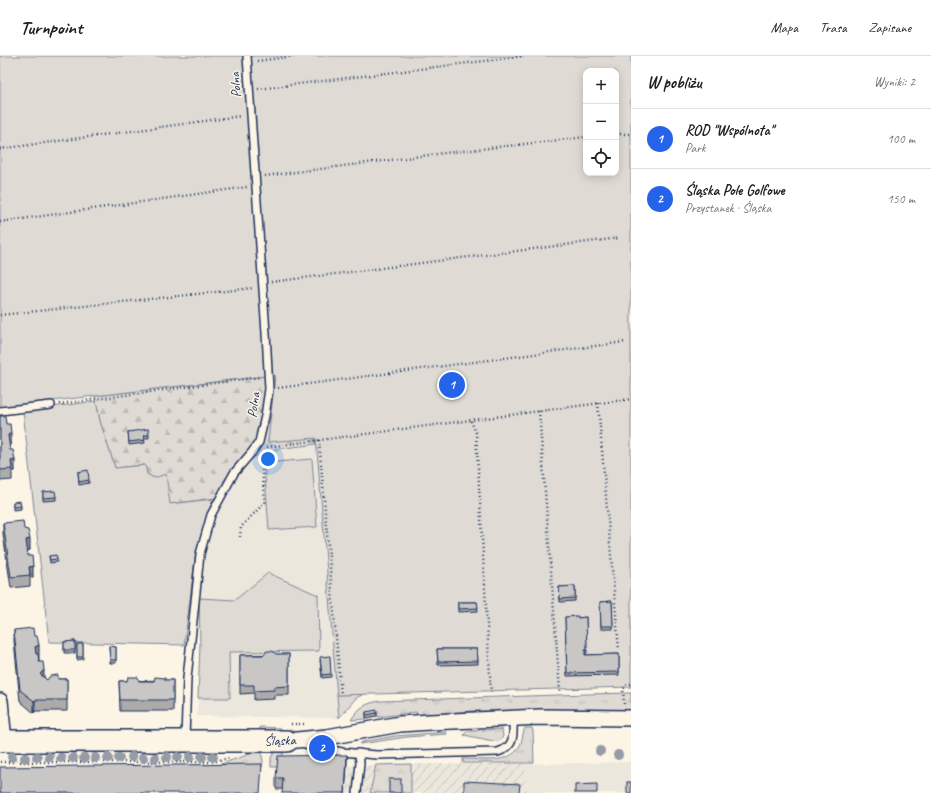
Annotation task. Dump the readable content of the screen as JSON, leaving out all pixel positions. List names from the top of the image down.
{
  "streets": {
    "street": ["Śląska"],
    "lane": ["Polna"]
  },
  "crossings": [
    ["Polna", "Śląska"]
  ],
  "page": {
    "header": "Turnpoint",
    "nav": ["Mapa", "Trasa", "Zapisane"],
    "heading": ["W pobliżu", "Wyniki: 2"],
    "map_buttons": ["+", "−"],
    "list": [
      {
        "mark": "1",
        "name": "ROD \"Wspólnota\"",
        "note": "Park",
        "value": "100 m"
      },
      {
        "mark": "2",
        "name": "Śląska Pole Golfowe",
        "note": "Przystanek · Śląska",
        "value": "150 m"
      }
    ],
    "pins": ["1", "2"]
  }
}
